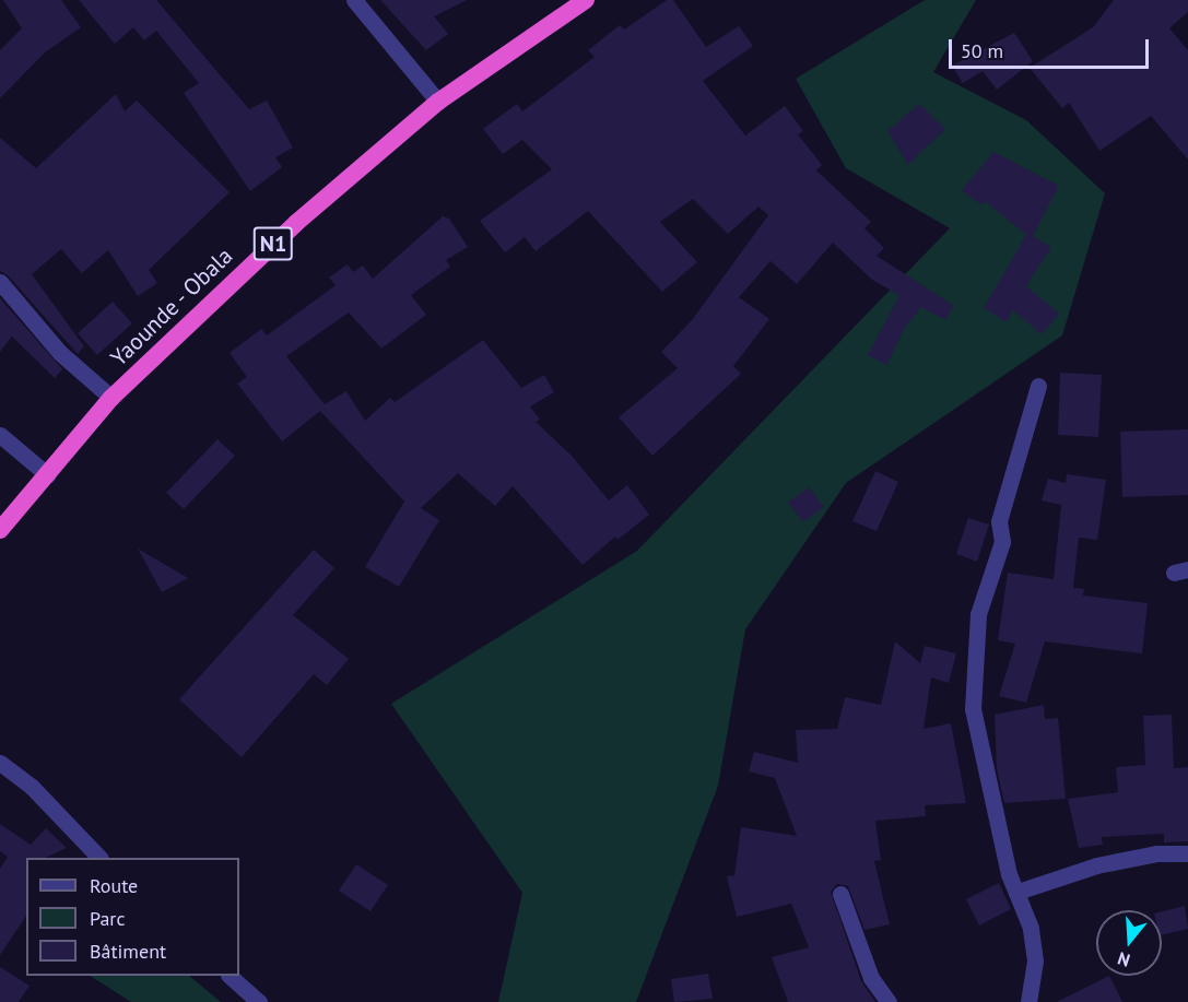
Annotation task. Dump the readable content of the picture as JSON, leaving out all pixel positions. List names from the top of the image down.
{
  "streets": {
    "highway": ["N1", "Yaounde - Obala"]
  },
  "legend": ["Route", "Parc", "Bâtiment"],
  "scale_bar": "50 m",
  "north": "bottom"
}
